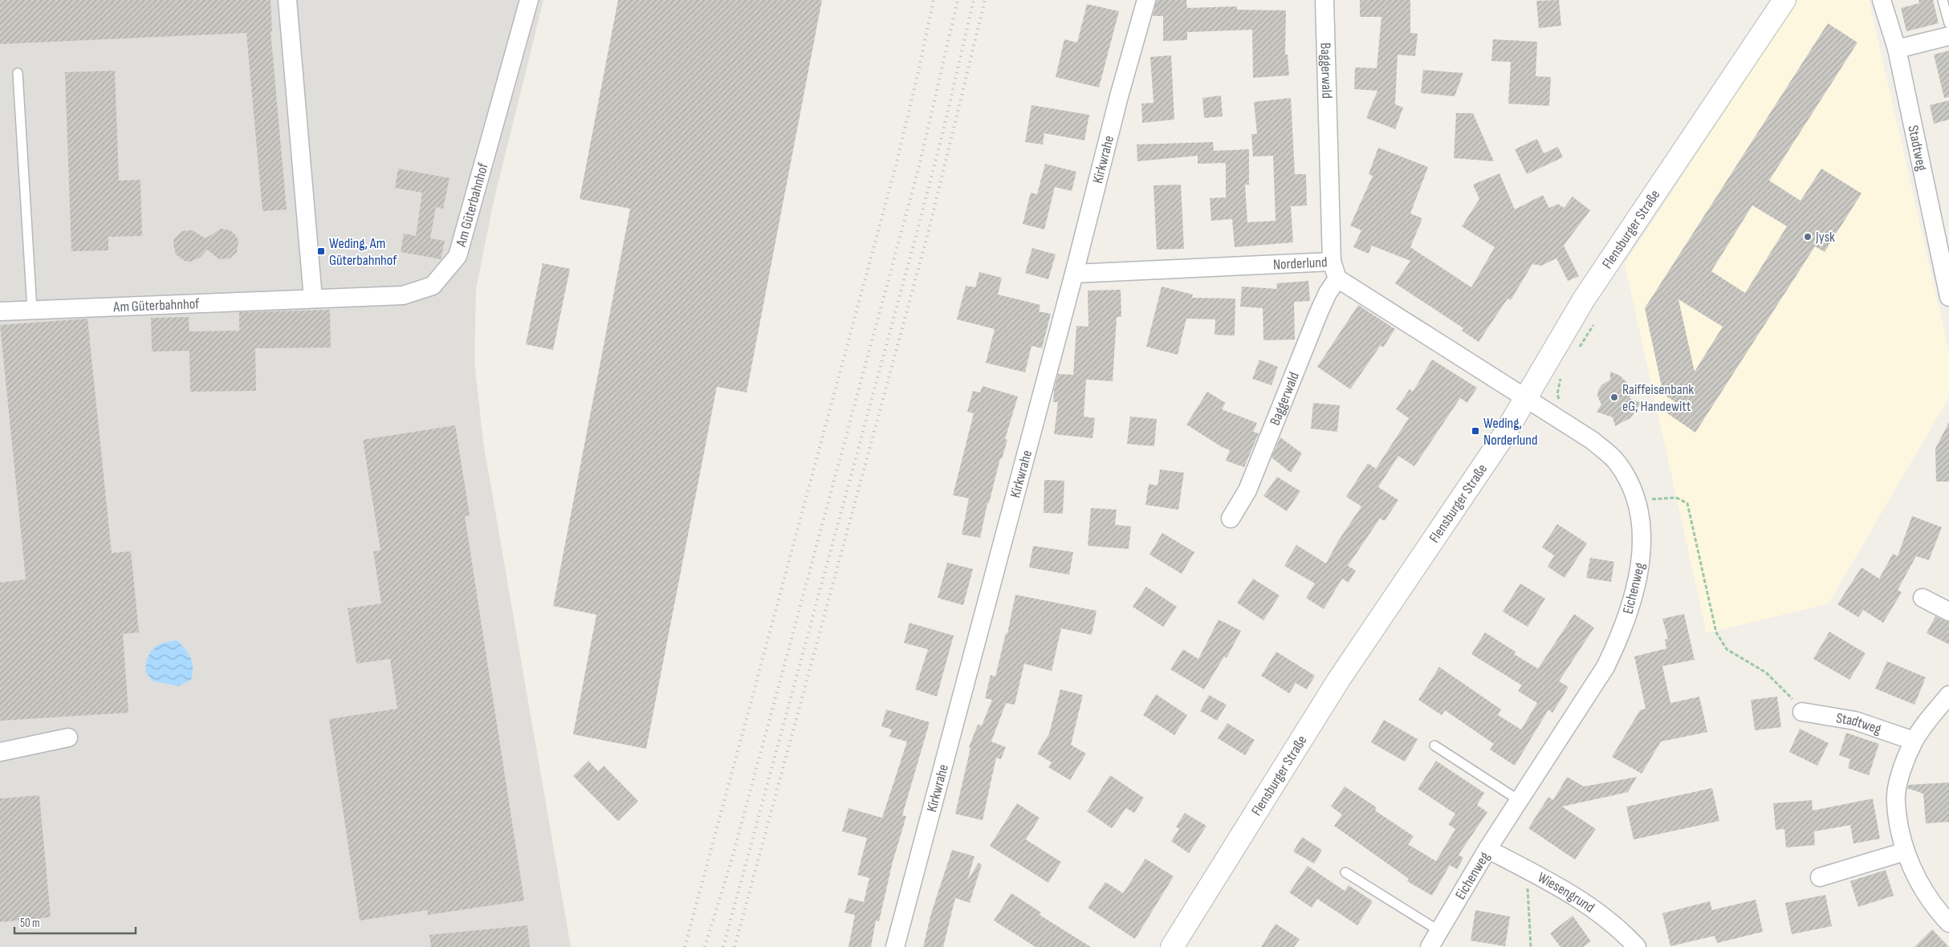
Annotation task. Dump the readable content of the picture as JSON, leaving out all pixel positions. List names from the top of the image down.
{
  "streets": {
    "street": [
      "Baggerwald",
      "Stadtweg",
      "Kirkwrahe",
      "Am Güterbahnhof",
      "Flensburger Straße",
      "Norderlund",
      "Eichenweg",
      "Wiesengrund"
    ]
  },
  "crossings": [
    ["Baggerwald", "Norderlund"],
    ["Kirkwrahe", "Norderlund"],
    ["Flensburger Straße", "Norderlund"],
    ["Flensburger Straße", "Eichenweg"],
    ["Norderlund", "Eichenweg"],
    ["Eichenweg", "Wiesengrund"]
  ],
  "places": {
    "other": ["Jysk", "Raiffeisenbank eG, Handewitt"],
    "transit": ["Weding, Am Güterbahnhof", "Weding, Norderlund"]
  },
  "scale_bar": "50 m"
}
